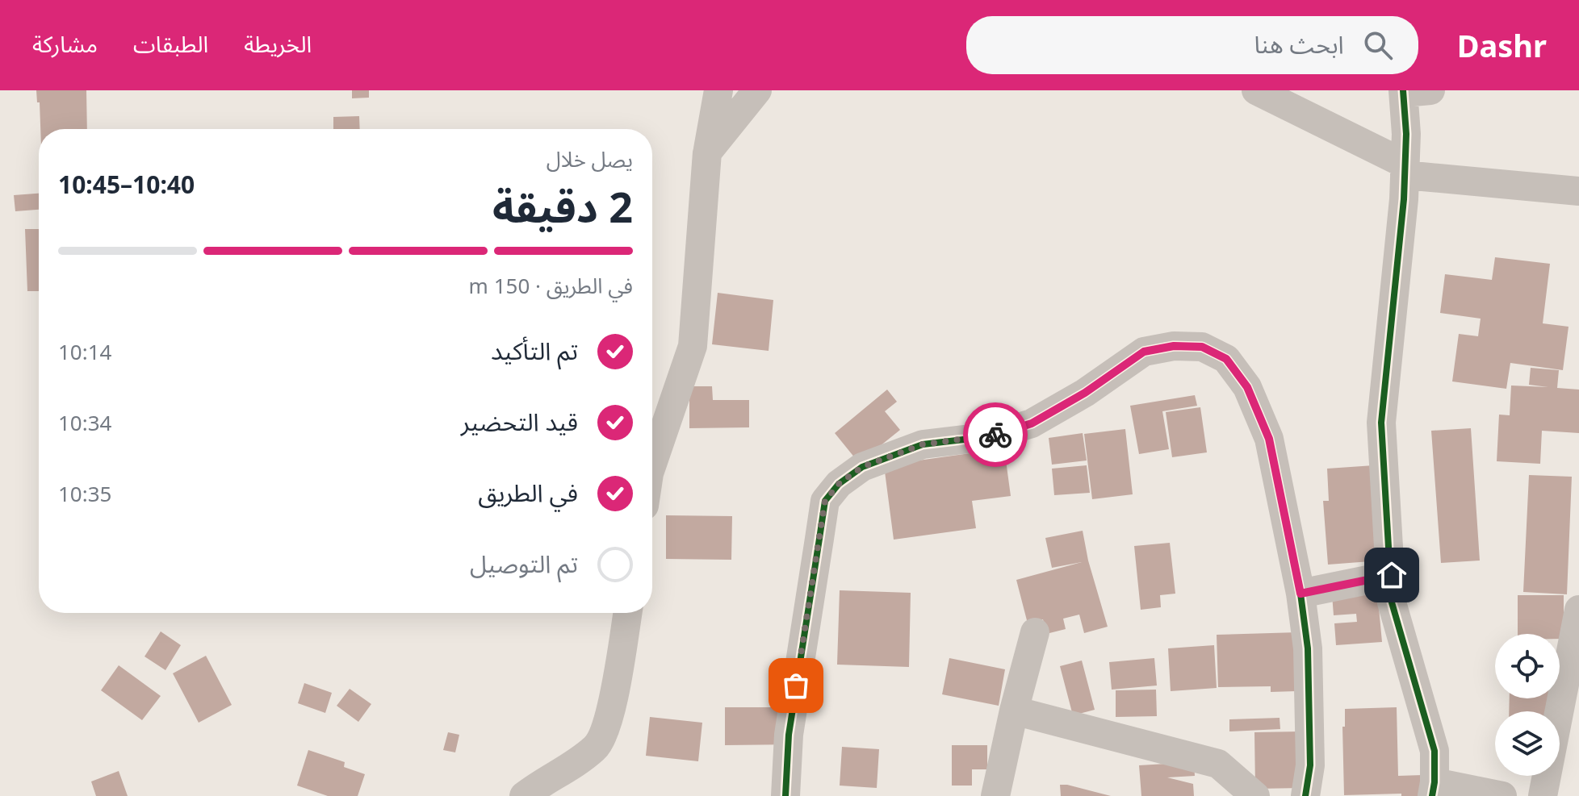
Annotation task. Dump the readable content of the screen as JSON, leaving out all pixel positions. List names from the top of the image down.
{
  "page": {
    "header": "Dashr",
    "search": "ابحث هنا",
    "nav": ["الخريطة", "الطبقات", "مشاركة"],
    "heading": ["2 دقيقة", "يصل خلال", "10:40–10:45"],
    "bar": "في الطريق · 150 m",
    "list": [
      ["تم التأكيد", "10:14"],
      ["قيد التحضير", "10:34"],
      ["في الطريق", "10:35"],
      "تم التوصيل"
    ]
  }
}
